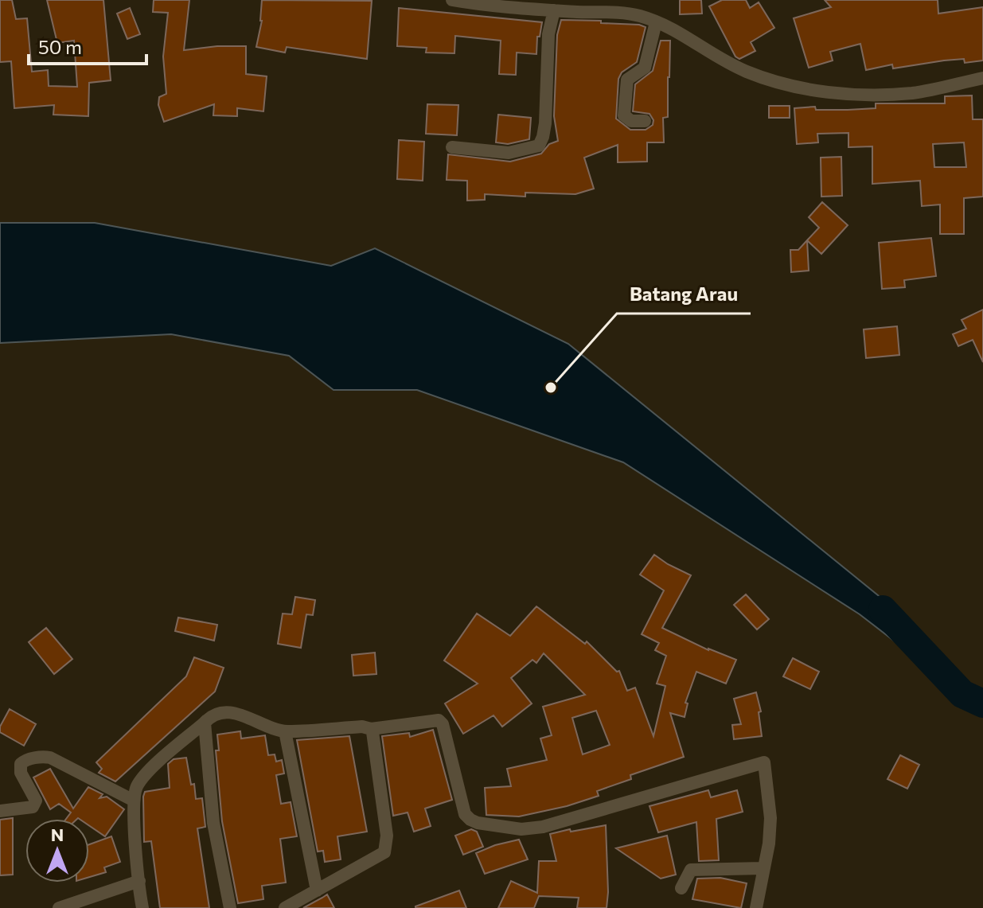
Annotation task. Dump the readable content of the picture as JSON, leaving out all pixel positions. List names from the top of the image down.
{
  "places": ["Batang Arau"],
  "scale_bar": "50 m",
  "north": "top"
}
